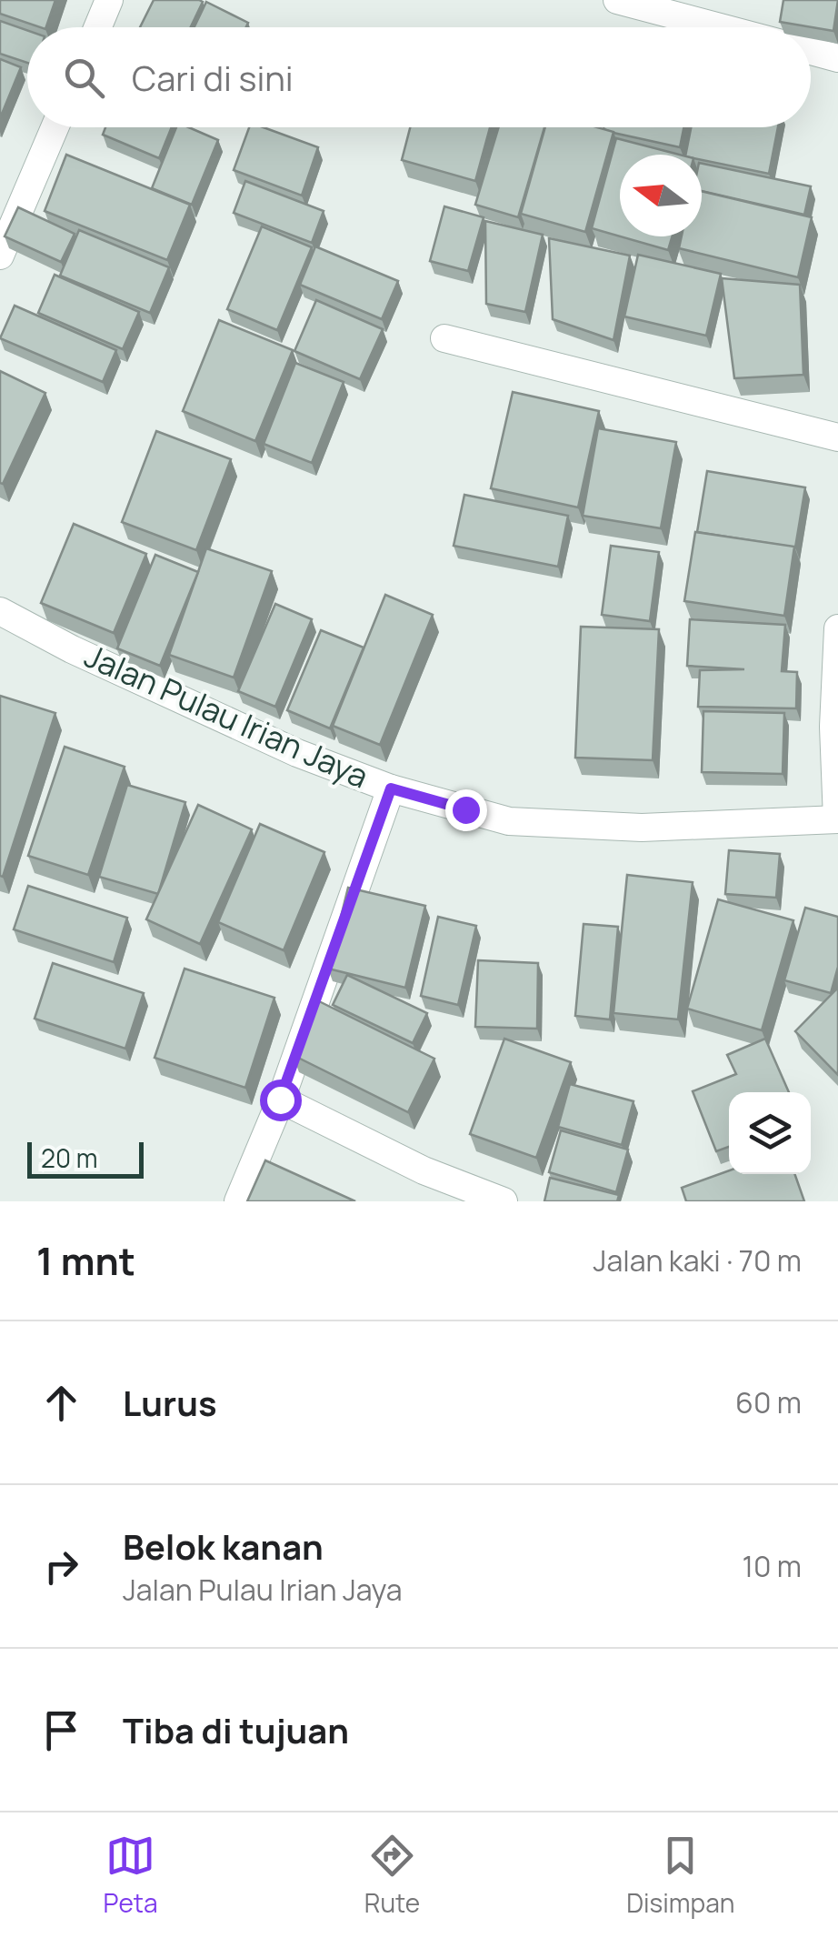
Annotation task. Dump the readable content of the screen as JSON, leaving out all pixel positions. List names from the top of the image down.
{
  "streets": {
    "street": ["Jalan Pulau Irian Jaya"]
  },
  "scale_bar": "20 m",
  "north": "left",
  "page": {
    "search": "Cari di sini",
    "scale": "20 m",
    "heading": ["1 mnt", "Jalan kaki · 70 m"],
    "list": [
      ["Lurus", "60 m"],
      ["Belok kanan", "Jalan Pulau Irian Jaya", "10 m"],
      "Tiba di tujuan"
    ],
    "nav": ["Peta", "Rute", "Disimpan"]
  }
}
